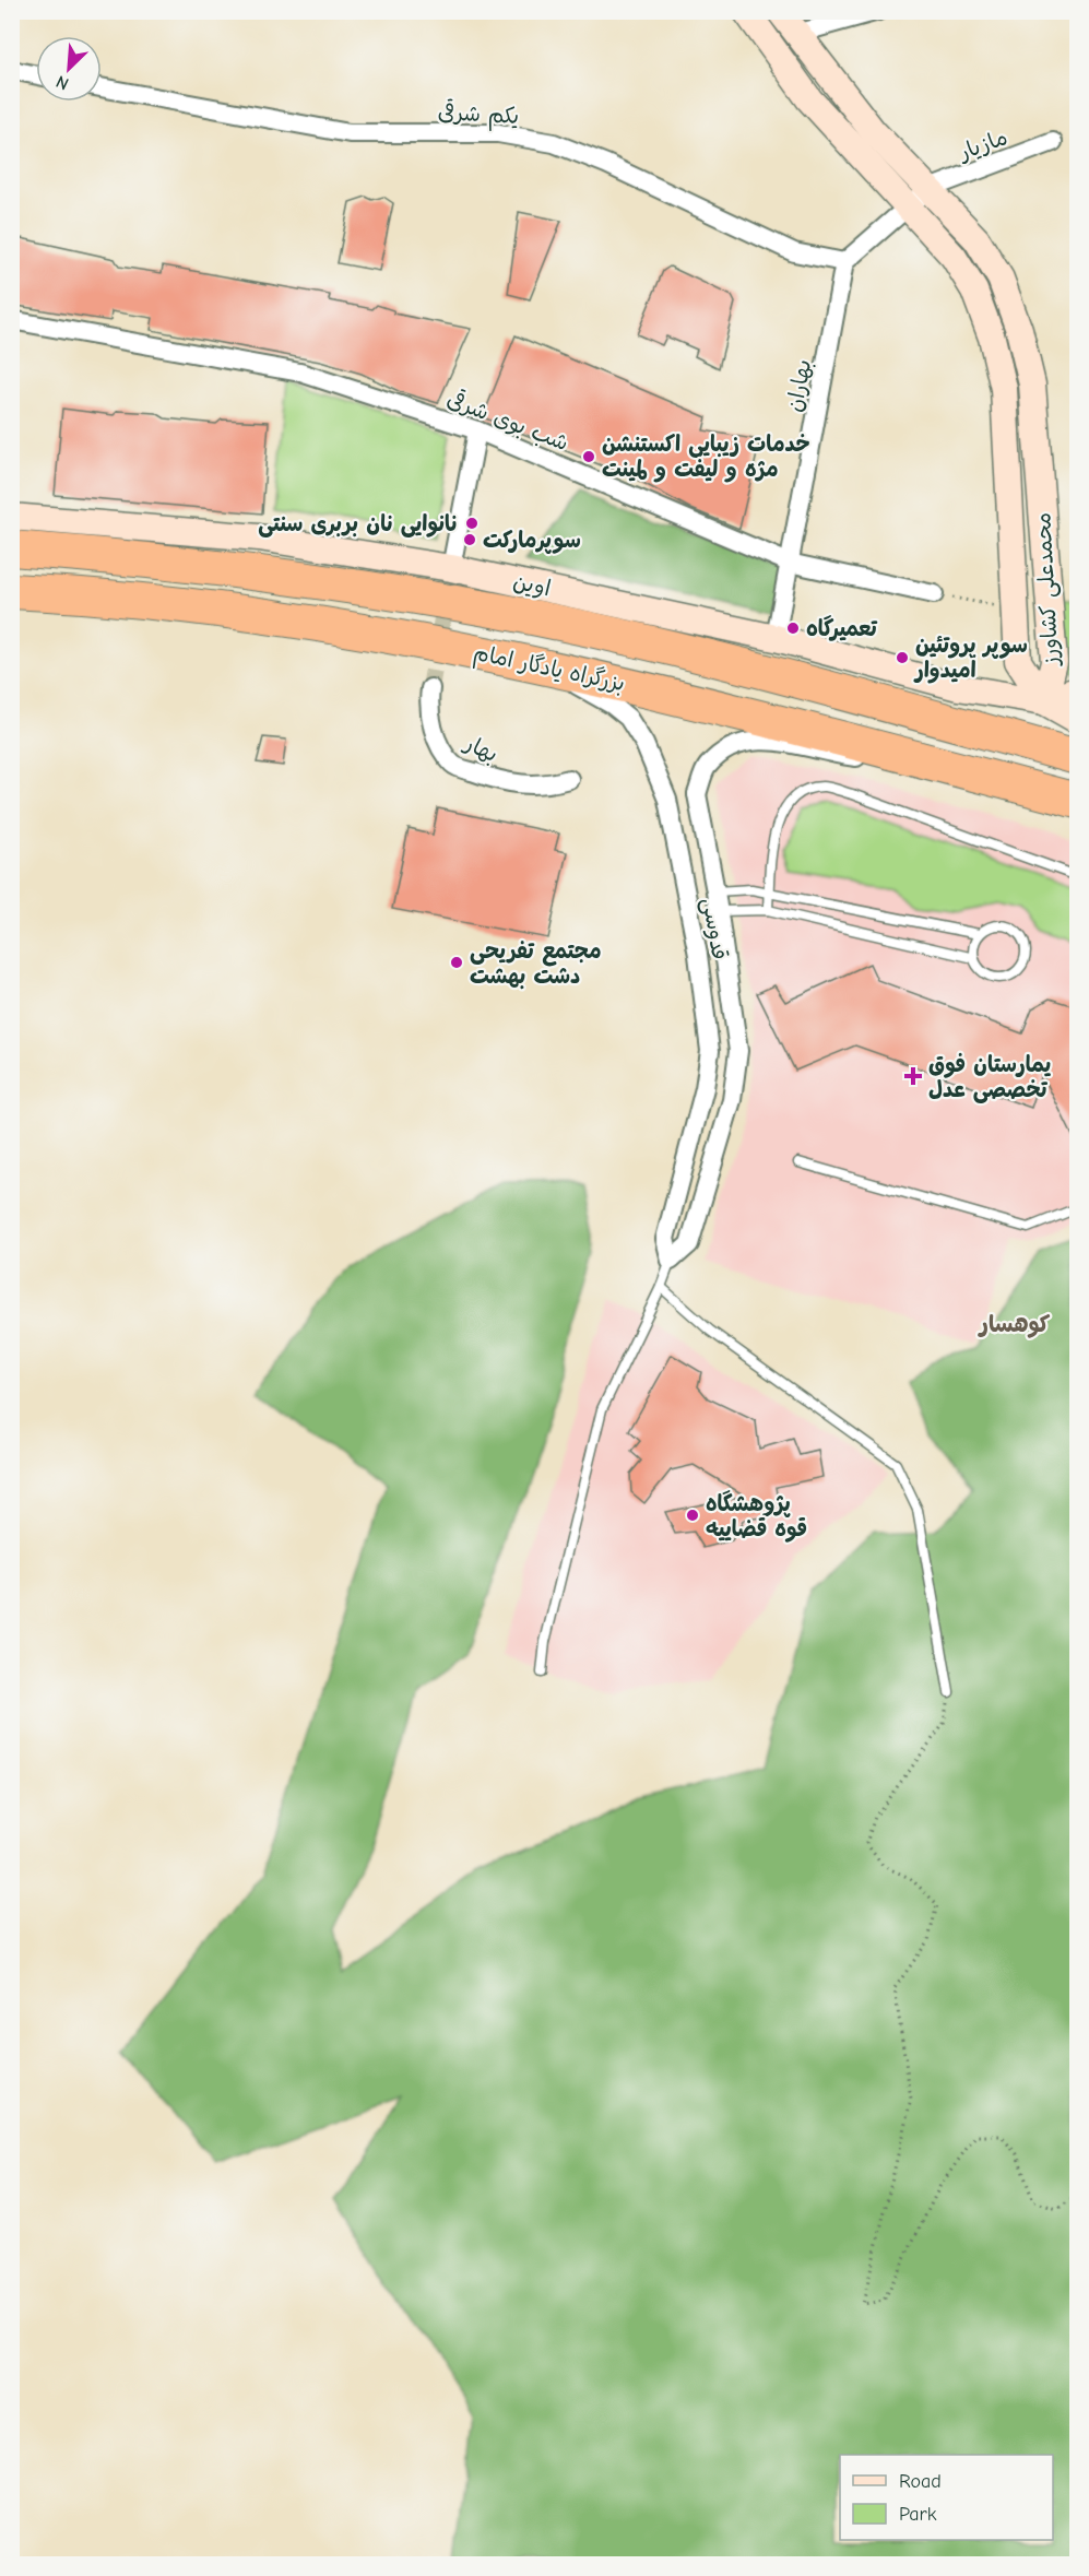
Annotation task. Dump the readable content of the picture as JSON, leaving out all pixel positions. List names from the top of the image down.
{
  "streets": {
    "highway": ["بزرگراه یادگار امام"],
    "main road": ["اوین", "محمدعلی کشاورز"],
    "street": [
      "یکم شرقی",
      "مازیار",
      "بهاران",
      "شب بوی شرقی",
      "بهار",
      "قدوسی"
    ]
  },
  "crossings": [
    ["یکم شرقی", "بهاران"],
    ["مازیار", "محمدعلی کشاورز"],
    ["بهاران", "شب بوی شرقی"],
    ["بهاران", "اوین"],
    ["اوین", "محمدعلی کشاورز"],
    ["بزرگراه یادگار امام", "قدوسی"]
  ],
  "districts": ["کوهسار"],
  "places": {
    "other": [
      "خدمات زیبایی اکستنشن مژه و لیفت و لمینت",
      "نانوایی نان بربری سنتی",
      "سوپرمارکت",
      "تعمیرگاه",
      "سوپر پروتئین امیدوار",
      "مجتمع تفریحی دشت بهشت",
      "پژوهشگاه قوه قضاییه"
    ],
    "health": ["یمارستان فوق تخصصی عدل"]
  },
  "legend": ["Road", "Park"],
  "north": "bottom left"
}
